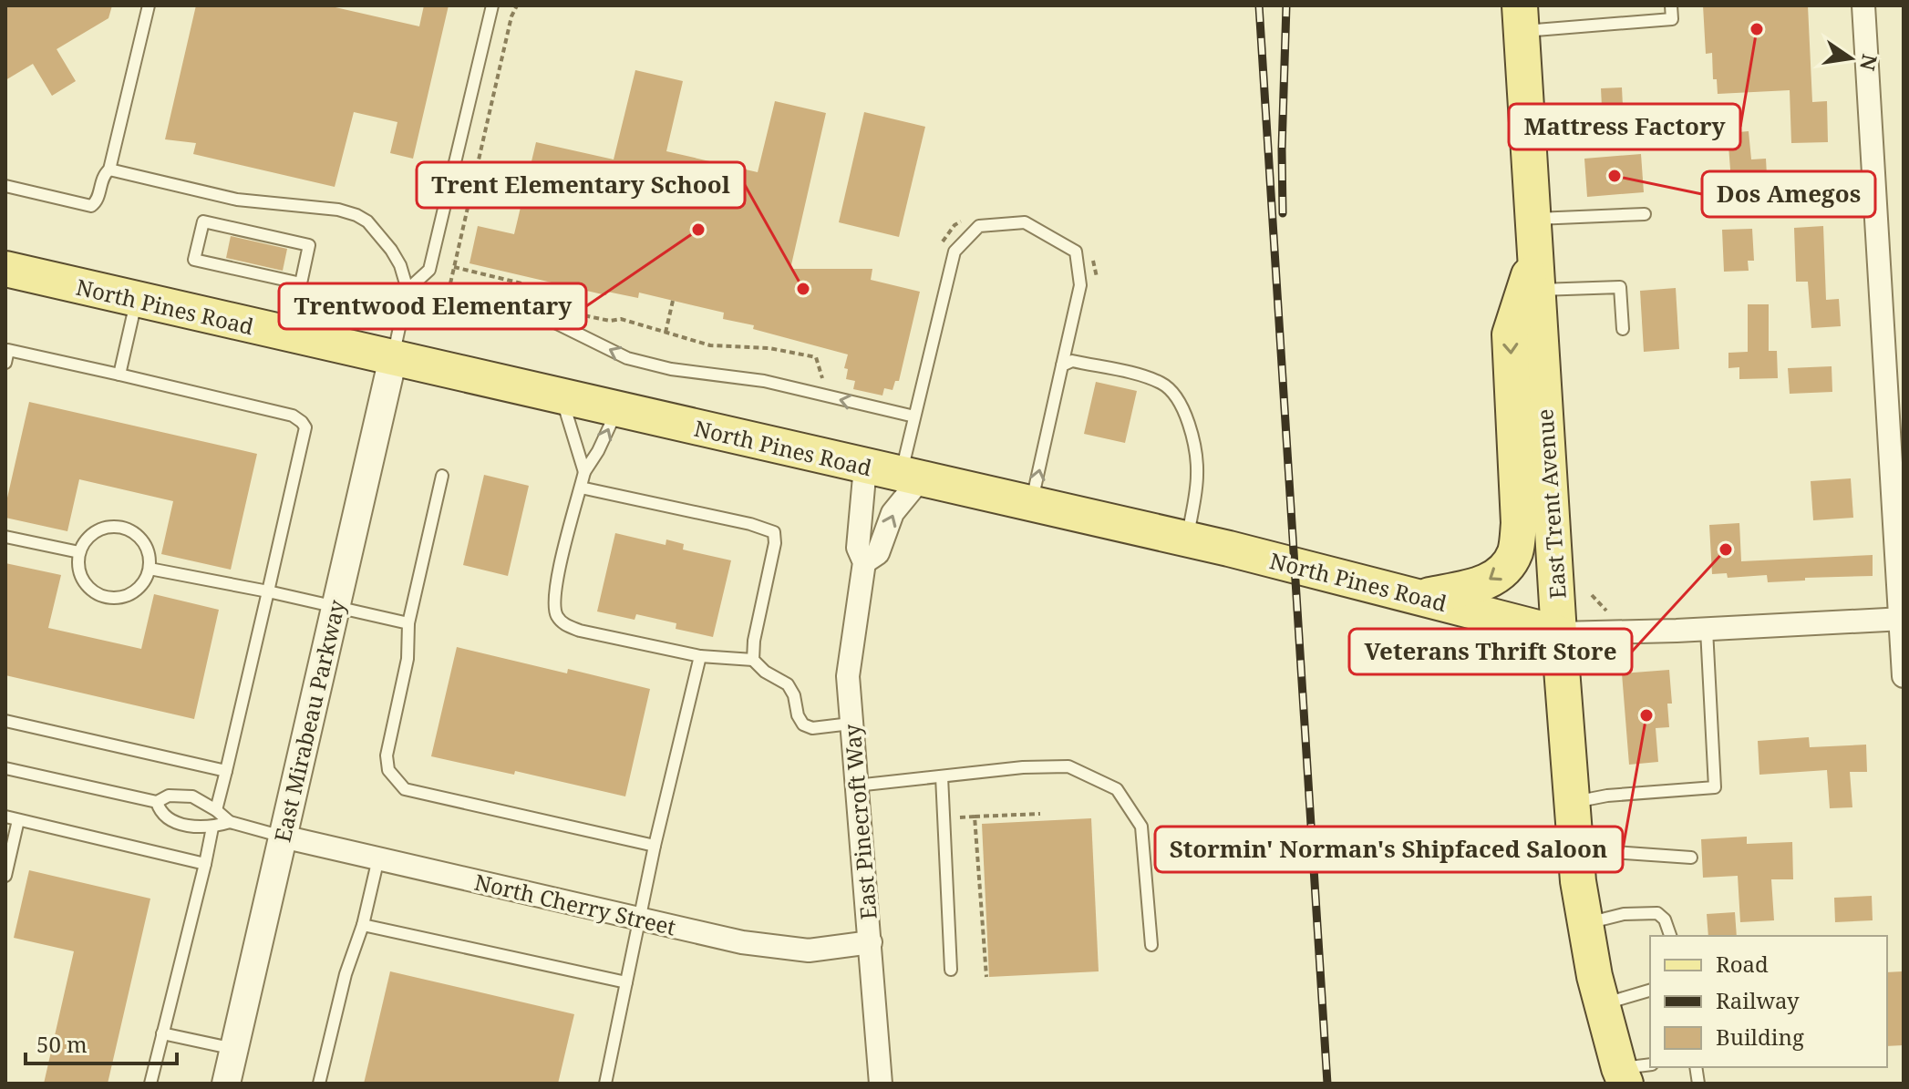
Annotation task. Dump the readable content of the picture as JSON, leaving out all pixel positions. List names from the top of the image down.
{
  "streets": {
    "main road": ["North Pines Road", "East Trent Avenue"],
    "street": ["East Mirabeau Parkway", "East Pinecroft Way", "North Cherry Street"]
  },
  "crossings": [
    ["North Pines Road", "East Trent Avenue"],
    ["North Pines Road", "East Mirabeau Parkway"],
    ["North Pines Road", "East Pinecroft Way"],
    ["East Mirabeau Parkway", "North Cherry Street"],
    ["East Pinecroft Way", "North Cherry Street"]
  ],
  "places": [
    "Mattress Factory",
    "Dos Amegos",
    "Trentwood Elementary",
    "Trent Elementary School",
    "Veterans Thrift Store",
    "Stormin' Norman's Shipfaced Saloon"
  ],
  "legend": ["Road", "Railway", "Building"],
  "scale_bar": "50 m",
  "north": "right"
}
